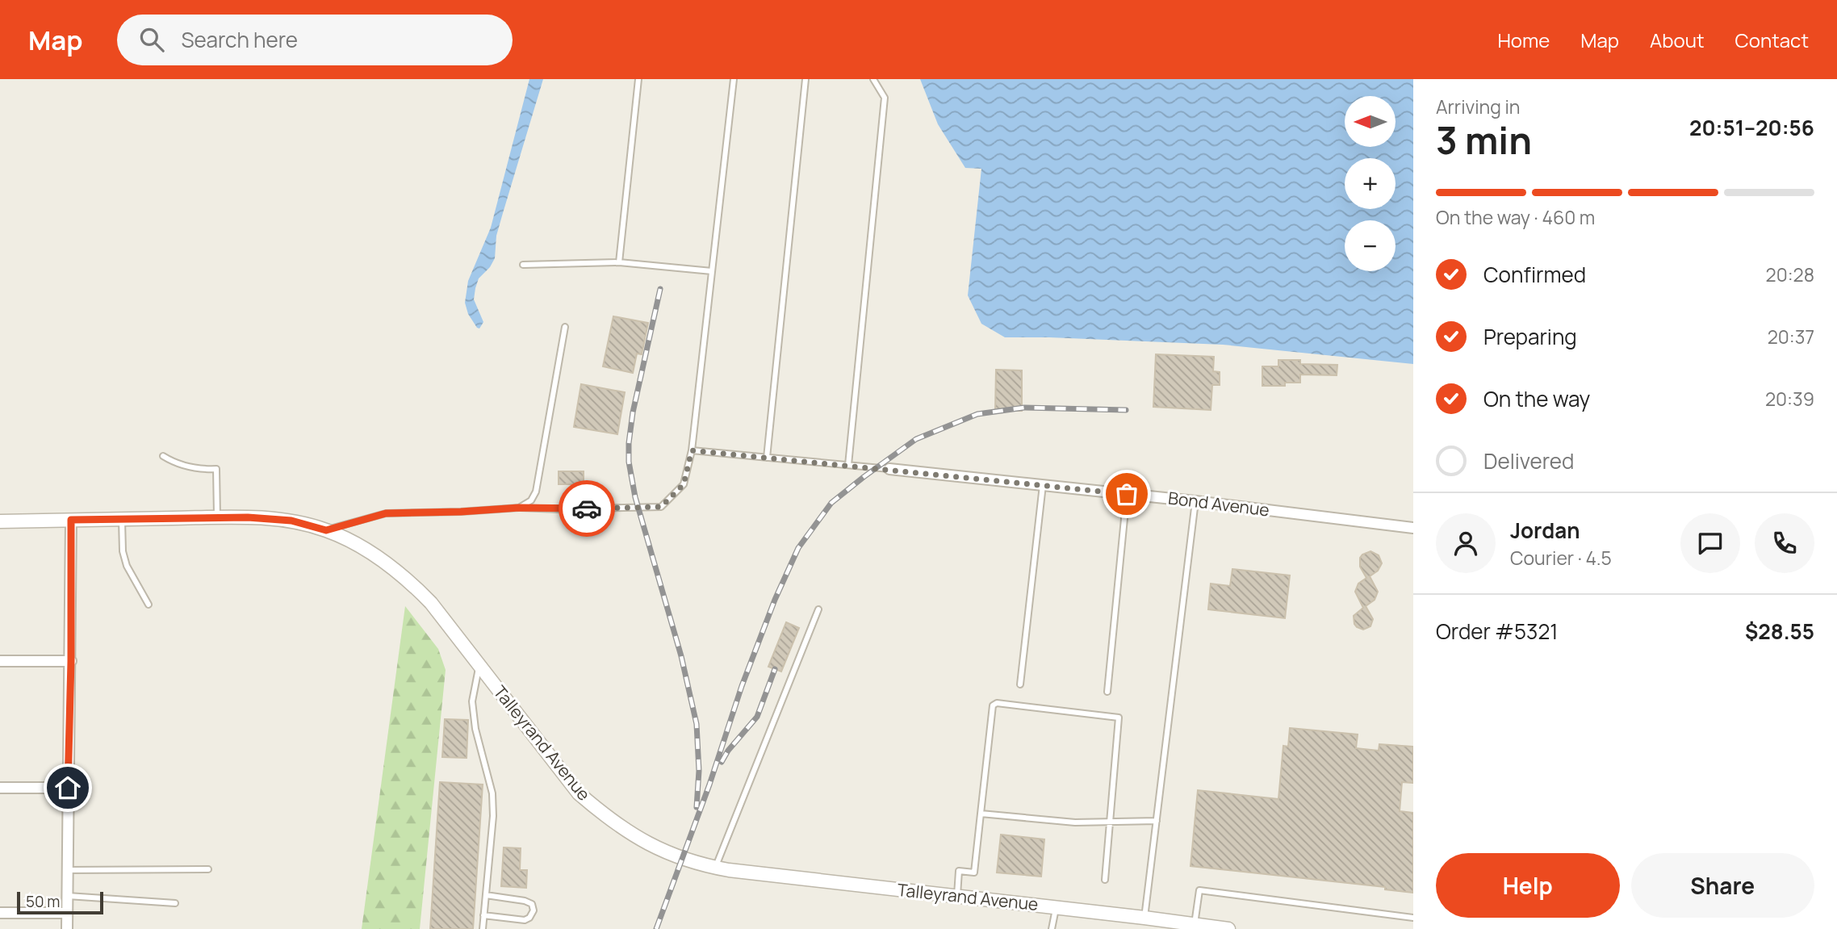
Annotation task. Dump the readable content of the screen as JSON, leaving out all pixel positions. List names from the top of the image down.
{
  "streets": {
    "street": ["Bond Avenue", "Talleyrand Avenue"]
  },
  "scale_bar": "50 m",
  "north": "left",
  "page": {
    "header": "Map",
    "search": "Search here",
    "nav": [
      "Home",
      "Map",
      "About",
      "Contact"
    ],
    "heading": ["3 min", "Arriving in", "20:51–20:56"],
    "panel": [
      "Jordan",
      "Courier · 4.5",
      "Order #5321",
      "$28.55"
    ],
    "map_buttons": ["+", "−"],
    "bar": "On the way · 460 m",
    "list": [
      ["Confirmed", "20:28"],
      ["Preparing", "20:37"],
      ["On the way", "20:39"],
      "Delivered"
    ],
    "buttons": ["Help", "Share"],
    "scale": "50 m"
  }
}
